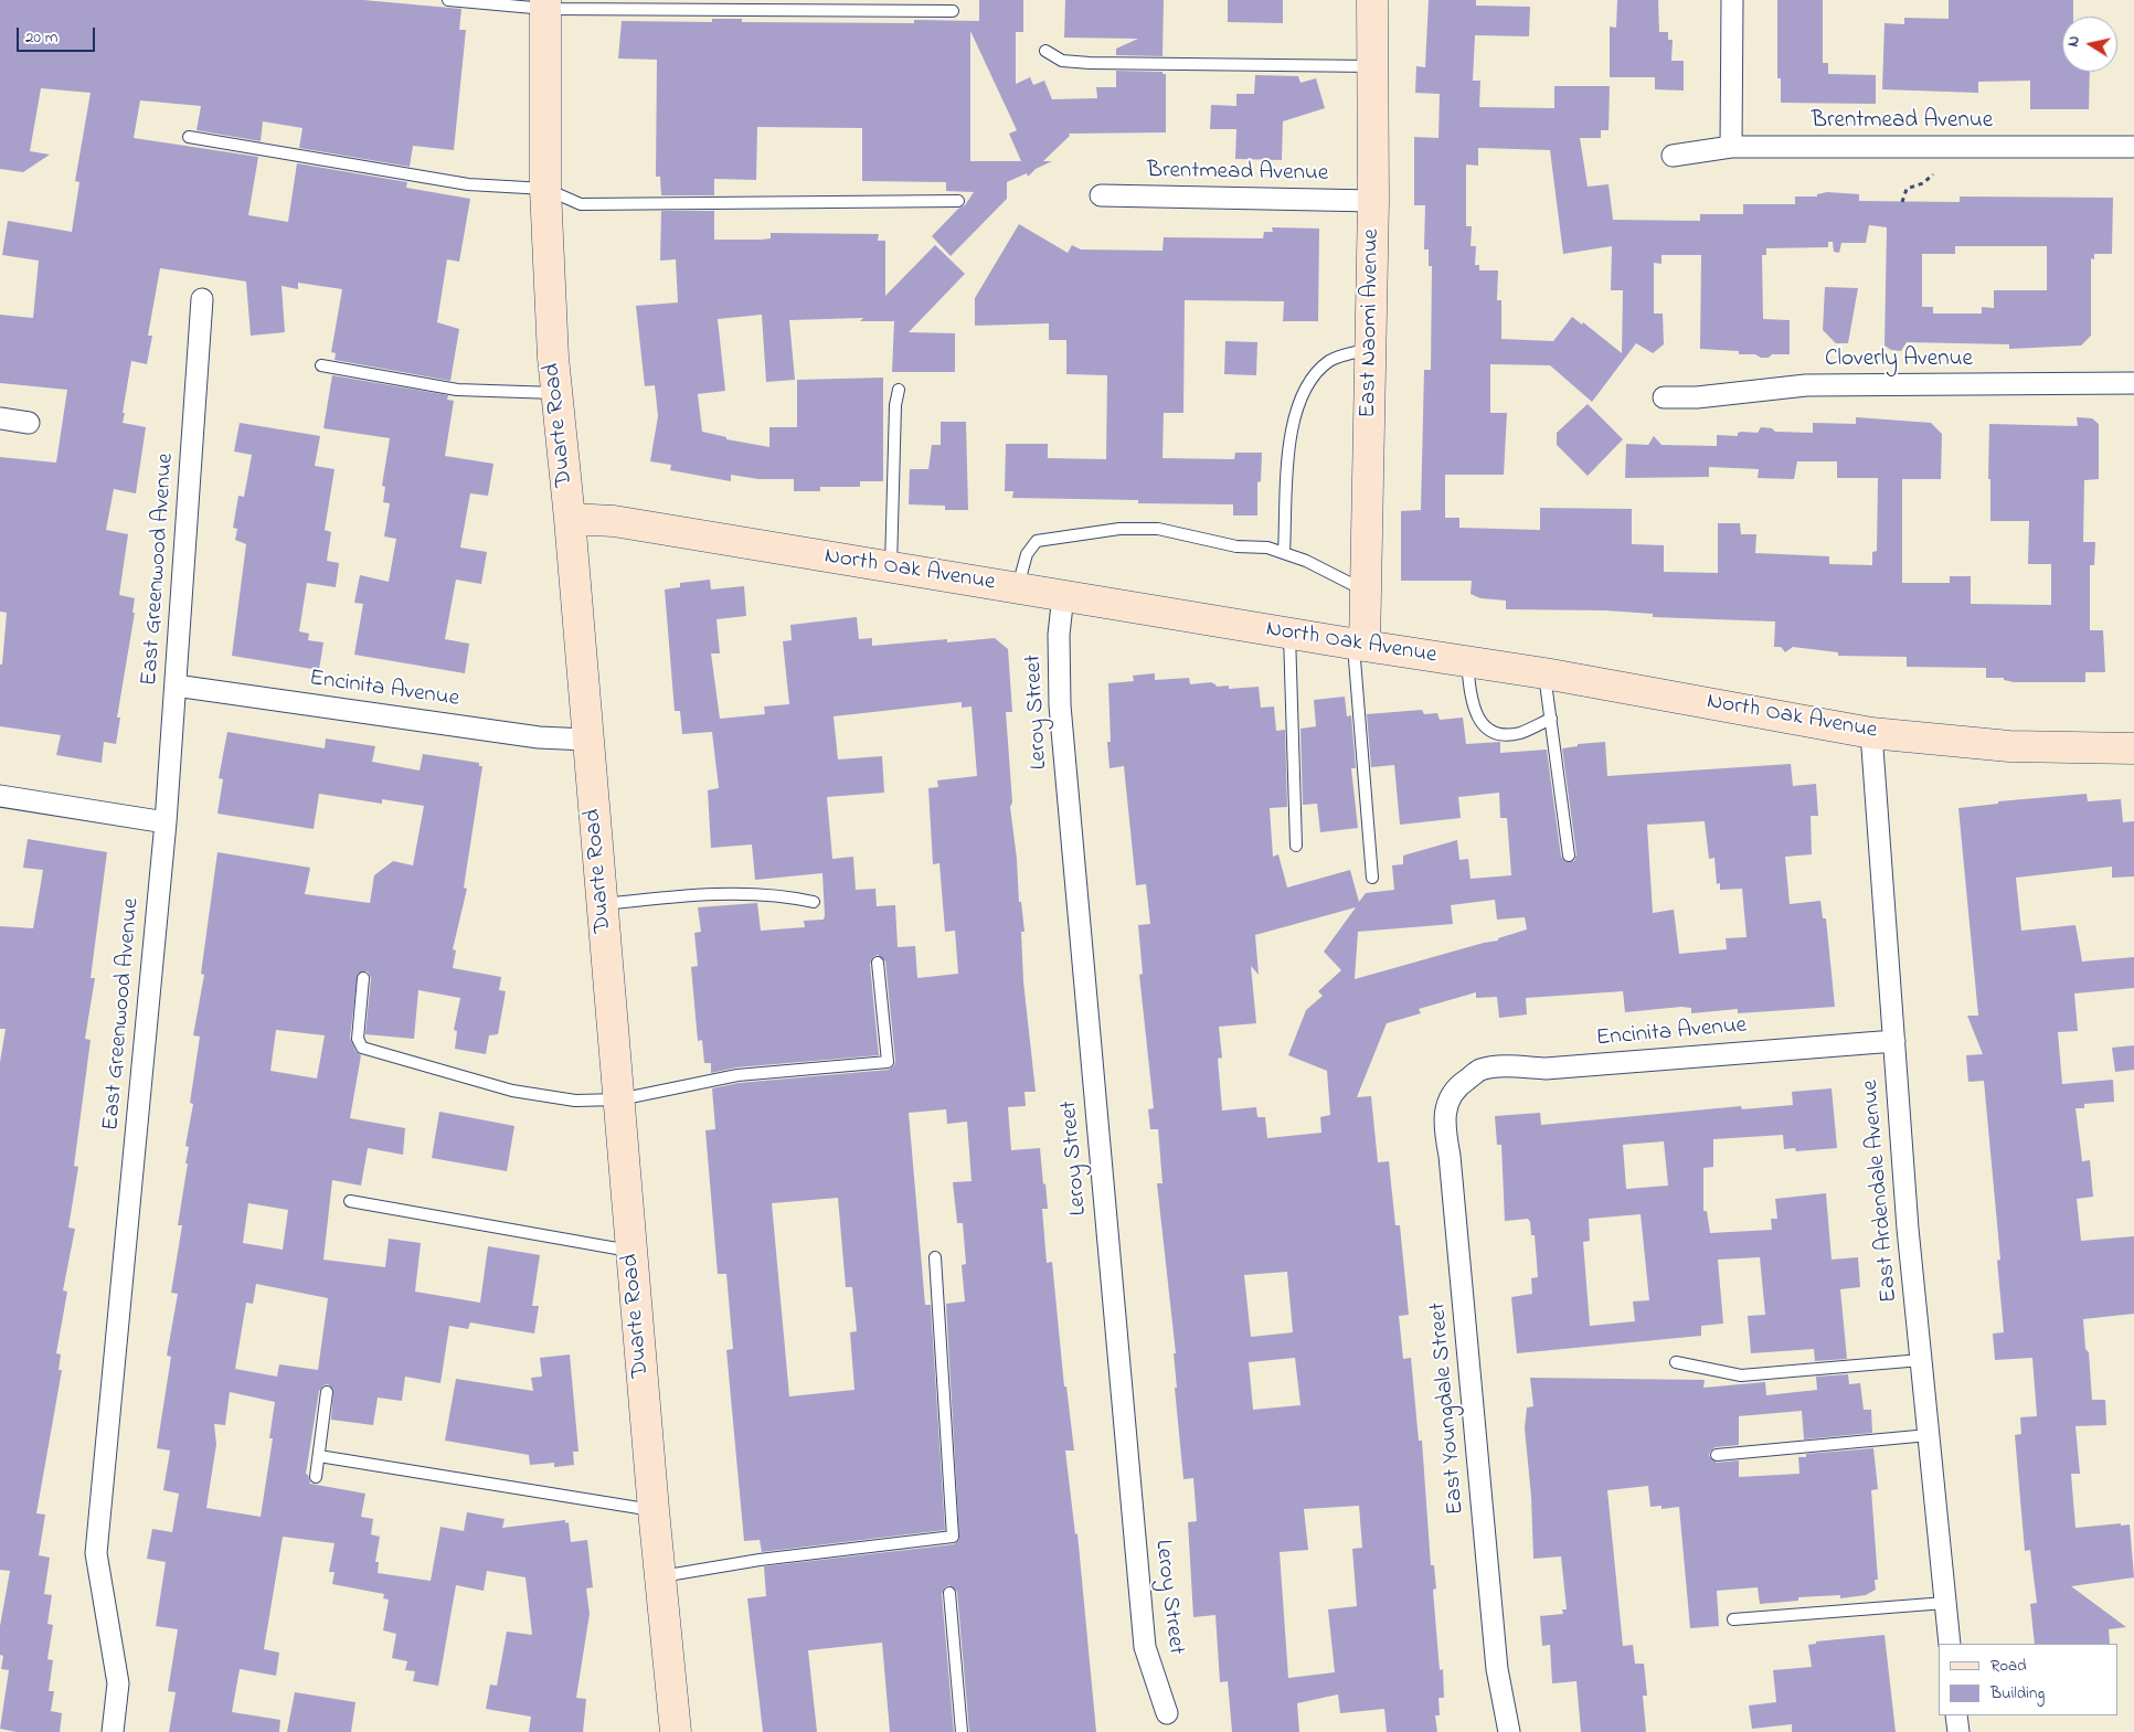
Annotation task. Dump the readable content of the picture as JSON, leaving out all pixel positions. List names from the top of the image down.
{
  "streets": {
    "street": [
      "Brentmead Avenue",
      "East Naomi Avenue",
      "Cloverly Avenue",
      "Duarte Road",
      "East Greenwood Avenue",
      "North Oak Avenue",
      "Encinita Avenue",
      "Leroy Street",
      "East Ardendale Avenue",
      "East Youngdale Street"
    ]
  },
  "crossings": [
    ["Brentmead Avenue", "East Naomi Avenue"],
    ["East Naomi Avenue", "North Oak Avenue"],
    ["Duarte Road", "North Oak Avenue"],
    ["Duarte Road", "Encinita Avenue"],
    ["East Greenwood Avenue", "Encinita Avenue"],
    ["North Oak Avenue", "Leroy Street"],
    ["North Oak Avenue", "East Ardendale Avenue"],
    ["Encinita Avenue", "East Ardendale Avenue"],
    ["Encinita Avenue", "East Youngdale Street"]
  ],
  "legend": ["Road", "Building"],
  "scale_bar": "20 m",
  "north": "left"
}
